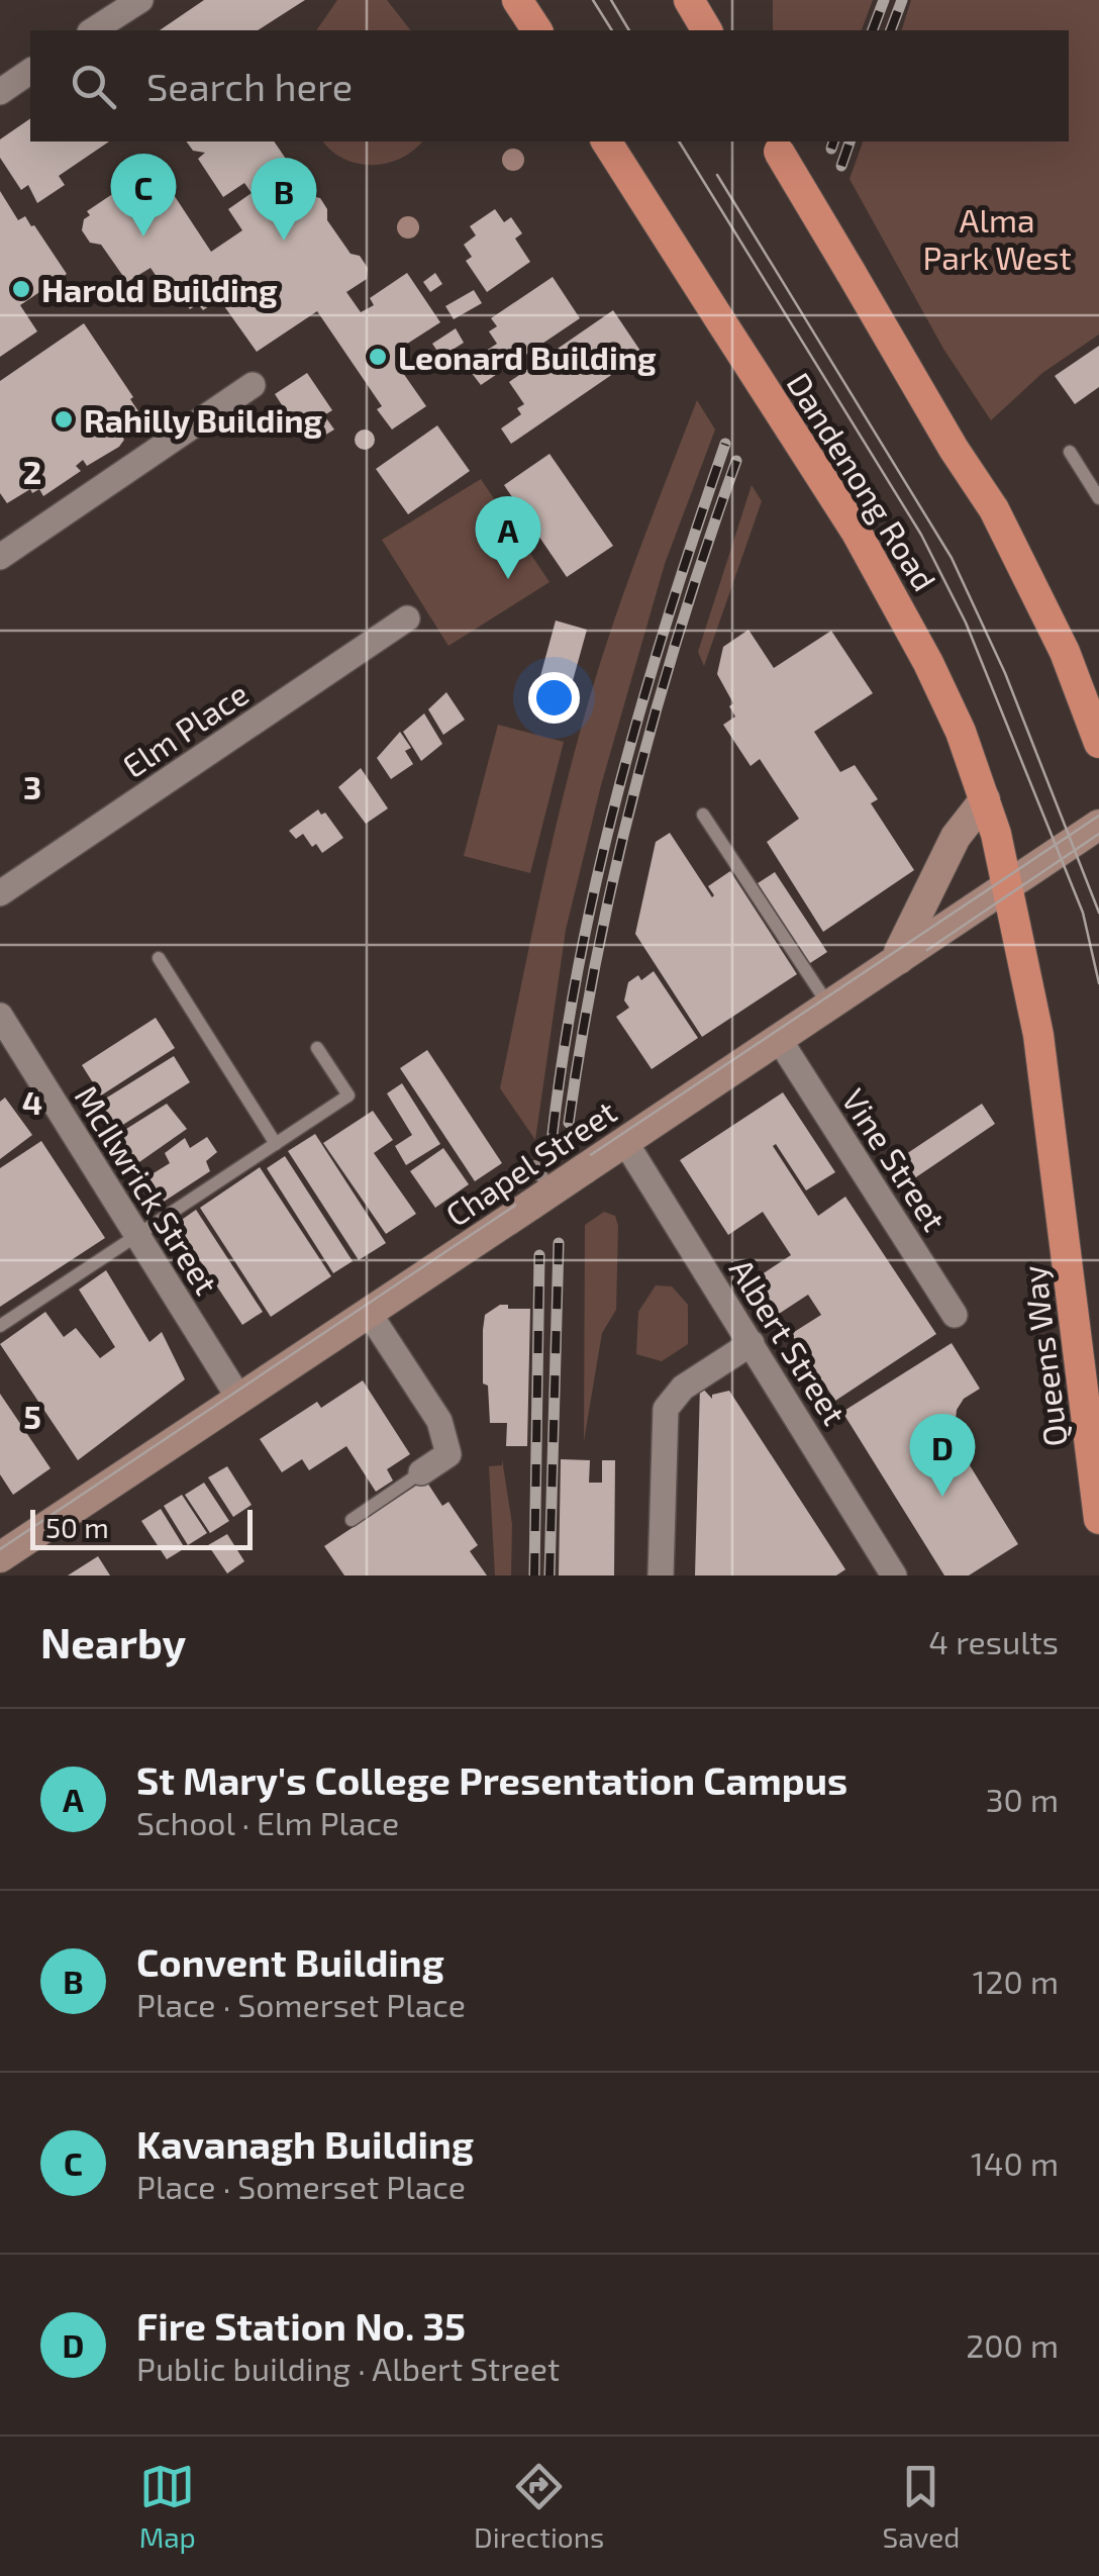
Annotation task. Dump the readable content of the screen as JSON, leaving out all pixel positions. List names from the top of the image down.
{
  "streets": {
    "highway": ["Dandenong Road", "Queens Way"],
    "street": [
      "Elm Place",
      "Vine Street",
      "Chapel Street",
      "McIlwrick Street",
      "Albert Street"
    ]
  },
  "crossings": [
    ["Dandenong Road", "Chapel Street"],
    ["Dandenong Road", "Queens Way"],
    ["Vine Street", "Chapel Street"],
    ["Chapel Street", "McIlwrick Street"],
    ["Chapel Street", "Albert Street"],
    ["Chapel Street", "Queens Way"]
  ],
  "parks": ["Alma Park West"],
  "places": ["Harold Building", "Leonard Building", "Rahilly Building"],
  "scale_bar": "50 m",
  "page": {
    "search": "Search here",
    "pins": [
      "C",
      "B",
      "A",
      "D"
    ],
    "scale": "50 m",
    "heading": ["Nearby", "4 results"],
    "list": [
      {
        "mark": "A",
        "name": "St Mary's College Presentation Campus",
        "note": "School · Elm Place",
        "value": "30 m"
      },
      {
        "mark": "B",
        "name": "Convent Building",
        "note": "Place · Somerset Place",
        "value": "120 m"
      },
      {
        "mark": "C",
        "name": "Kavanagh Building",
        "note": "Place · Somerset Place",
        "value": "140 m"
      },
      {
        "mark": "D",
        "name": "Fire Station No. 35",
        "note": "Public building · Albert Street",
        "value": "200 m"
      }
    ],
    "nav": ["Map", "Directions", "Saved"]
  },
  "grid": {
    "rows": [
      "2",
      "3",
      "4",
      "5"
    ]
  }
}
